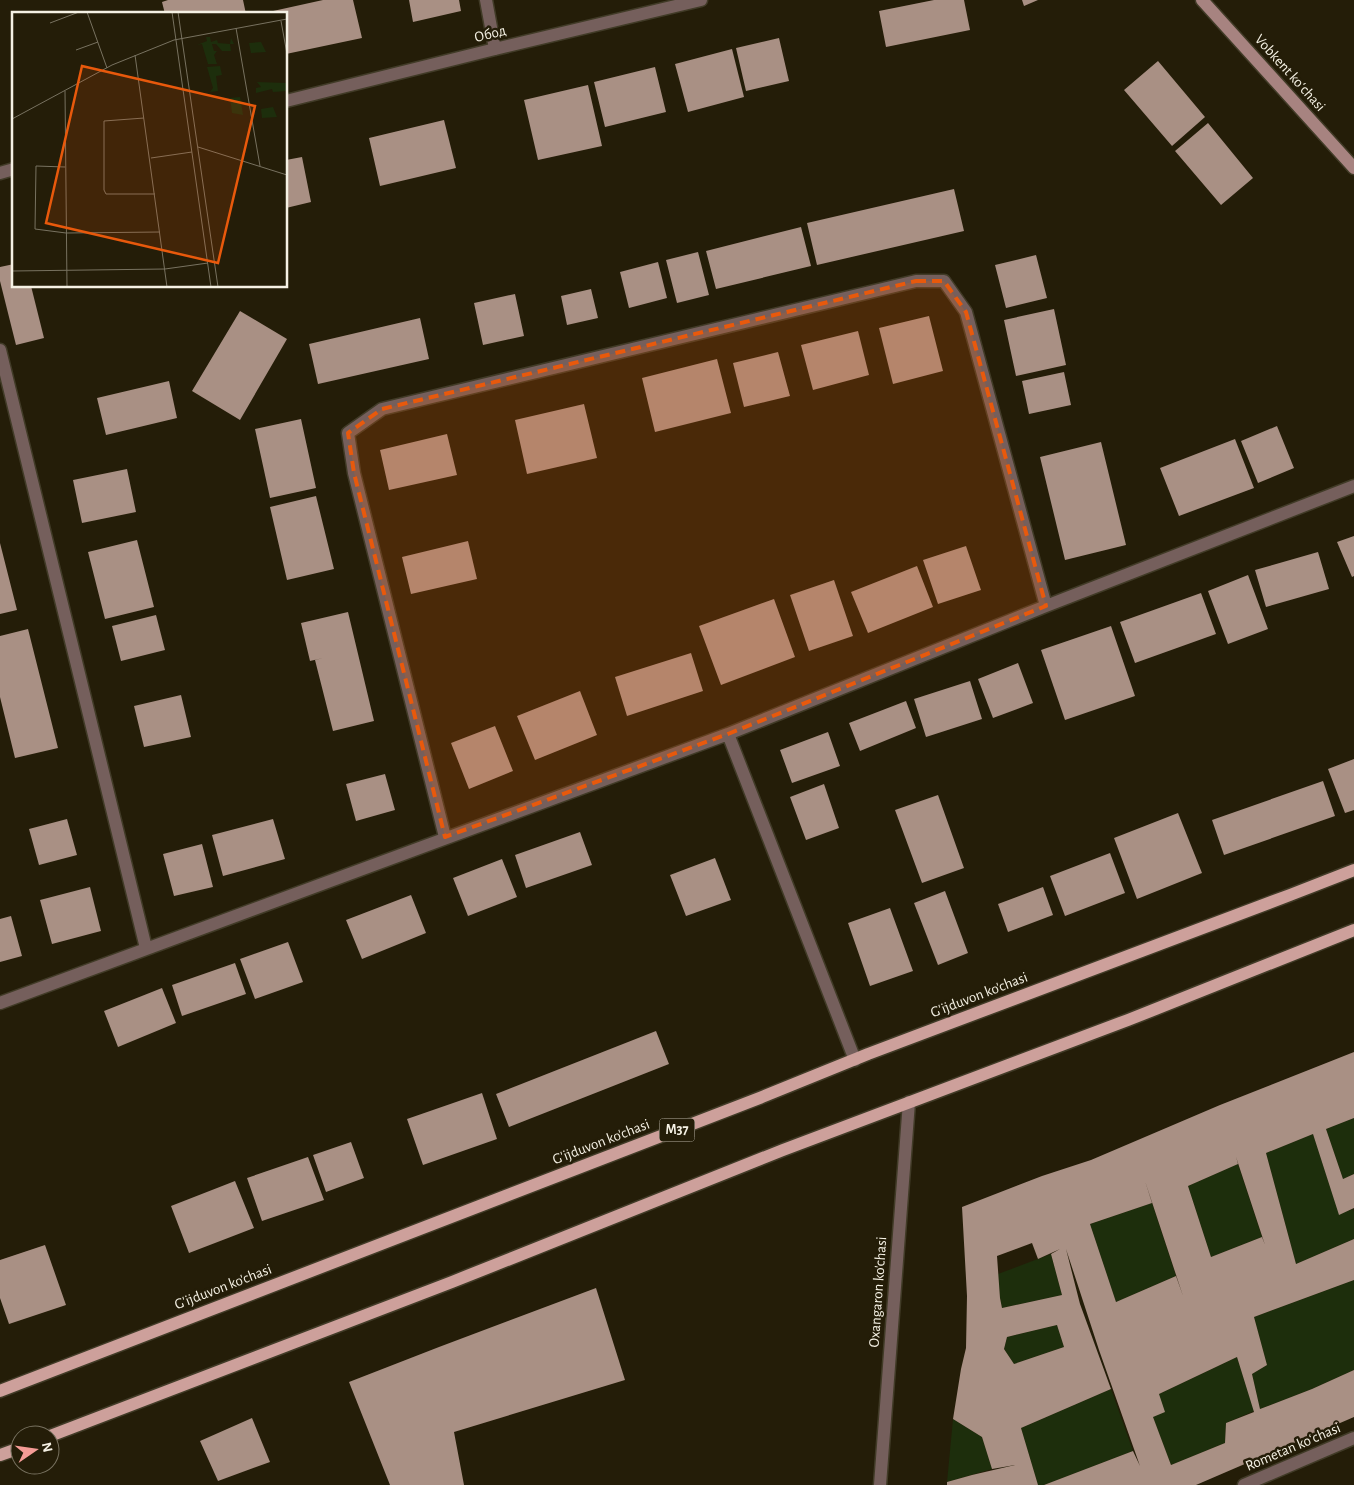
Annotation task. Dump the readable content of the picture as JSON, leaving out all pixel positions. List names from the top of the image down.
{
  "streets": {
    "main road": ["Vobkent koʻchasi", "G'ijduvon ko'chasi", "M37"],
    "street": ["Обод", "Oxangaron ko'chasi", "Rometan koʻchasi"]
  },
  "north": "right"
}
